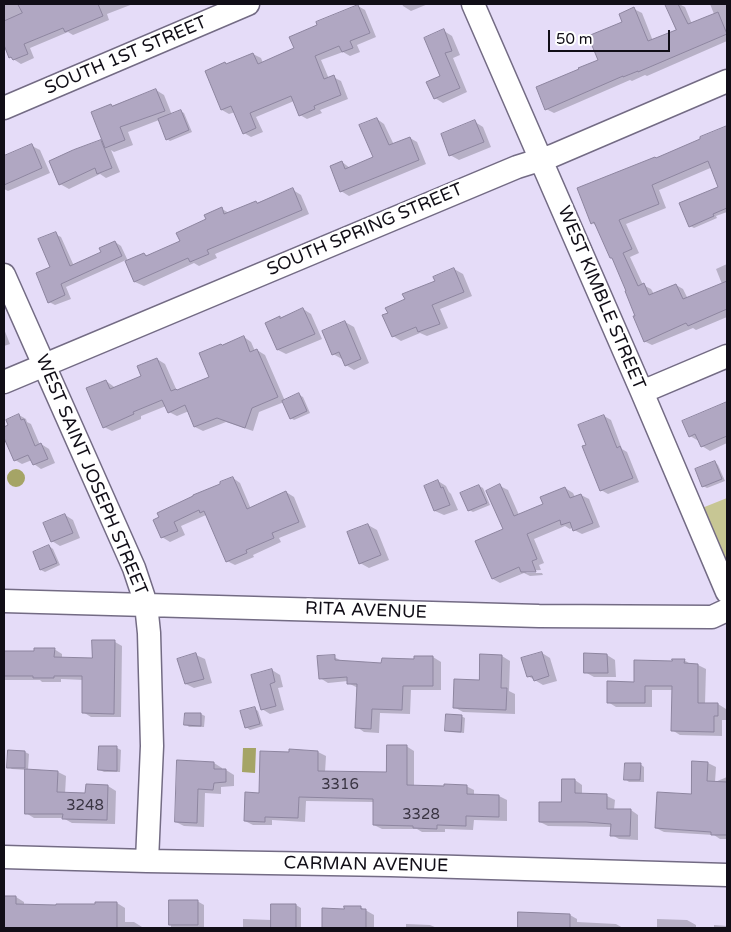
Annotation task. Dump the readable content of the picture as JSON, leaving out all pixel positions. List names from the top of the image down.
{
  "streets": {
    "street": [
      "SOUTH 1ST STREET",
      "SOUTH SPRING STREET",
      "WEST KIMBLE STREET",
      "WEST SAINT JOSEPH STREET",
      "RITA AVENUE",
      "CARMAN AVENUE"
    ]
  },
  "crossings": [
    ["SOUTH SPRING STREET", "WEST KIMBLE STREET"],
    ["SOUTH SPRING STREET", "WEST SAINT JOSEPH STREET"],
    ["WEST SAINT JOSEPH STREET", "RITA AVENUE"],
    ["WEST SAINT JOSEPH STREET", "CARMAN AVENUE"]
  ],
  "house_numbers": ["3316", "3248", "3328"],
  "scale_bar": "50 m"
}
